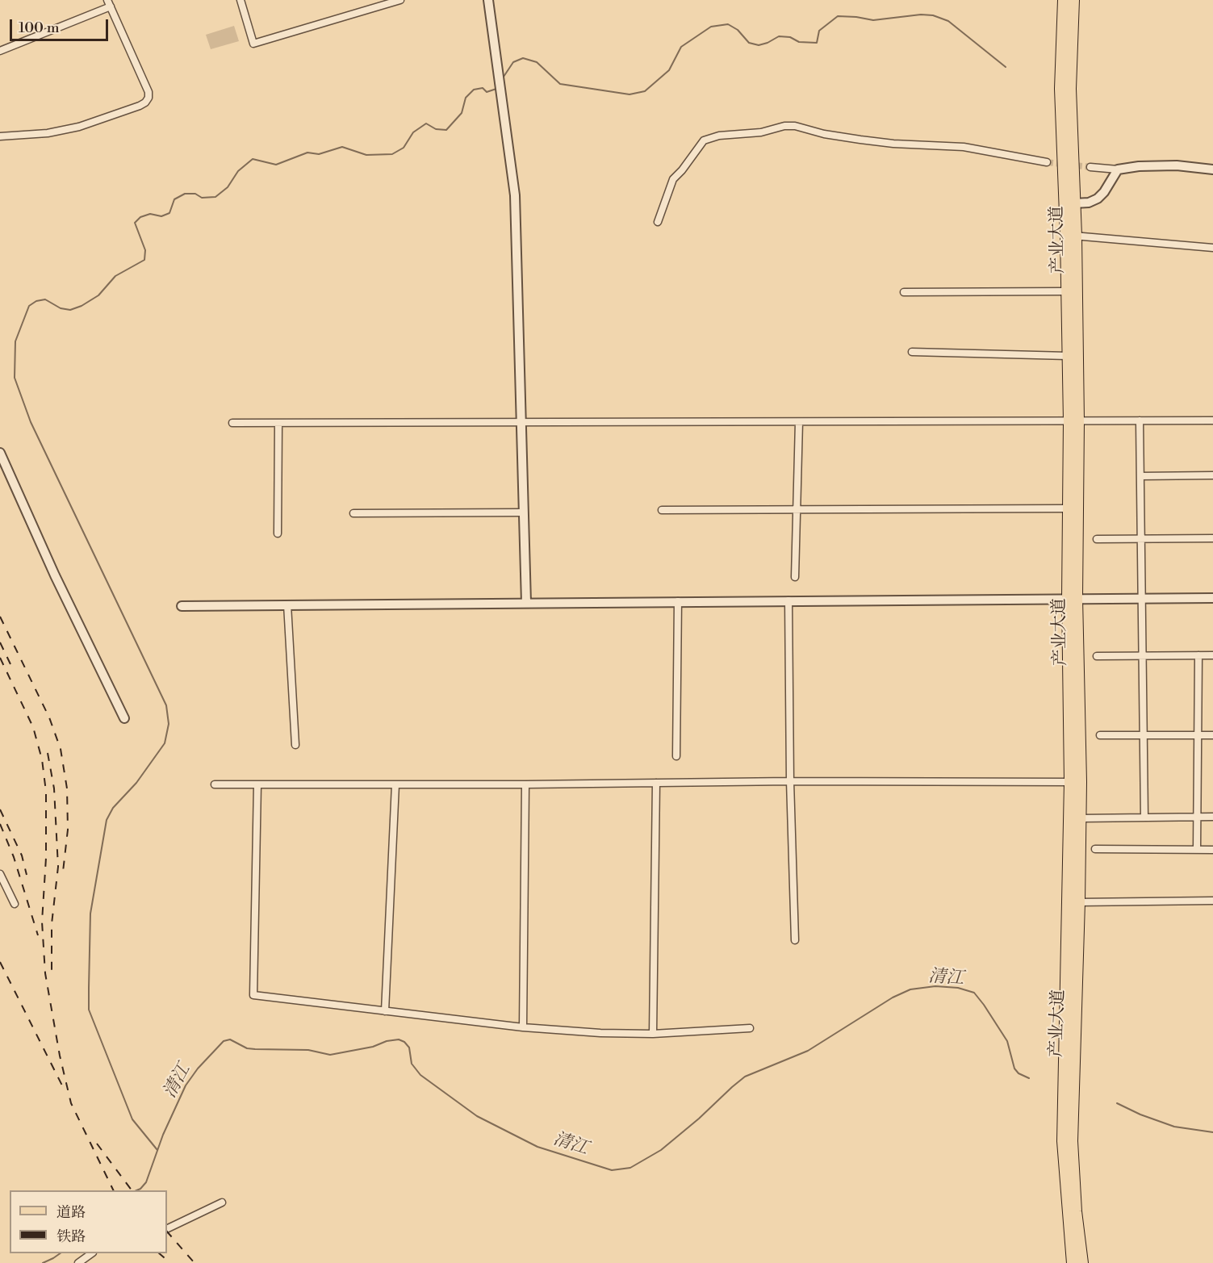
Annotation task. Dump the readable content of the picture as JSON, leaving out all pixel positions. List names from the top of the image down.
{
  "streets": {
    "main road": ["产业大道"]
  },
  "water": ["清江"],
  "legend": ["道路", "铁路"],
  "scale_bar": "100 m"
}
